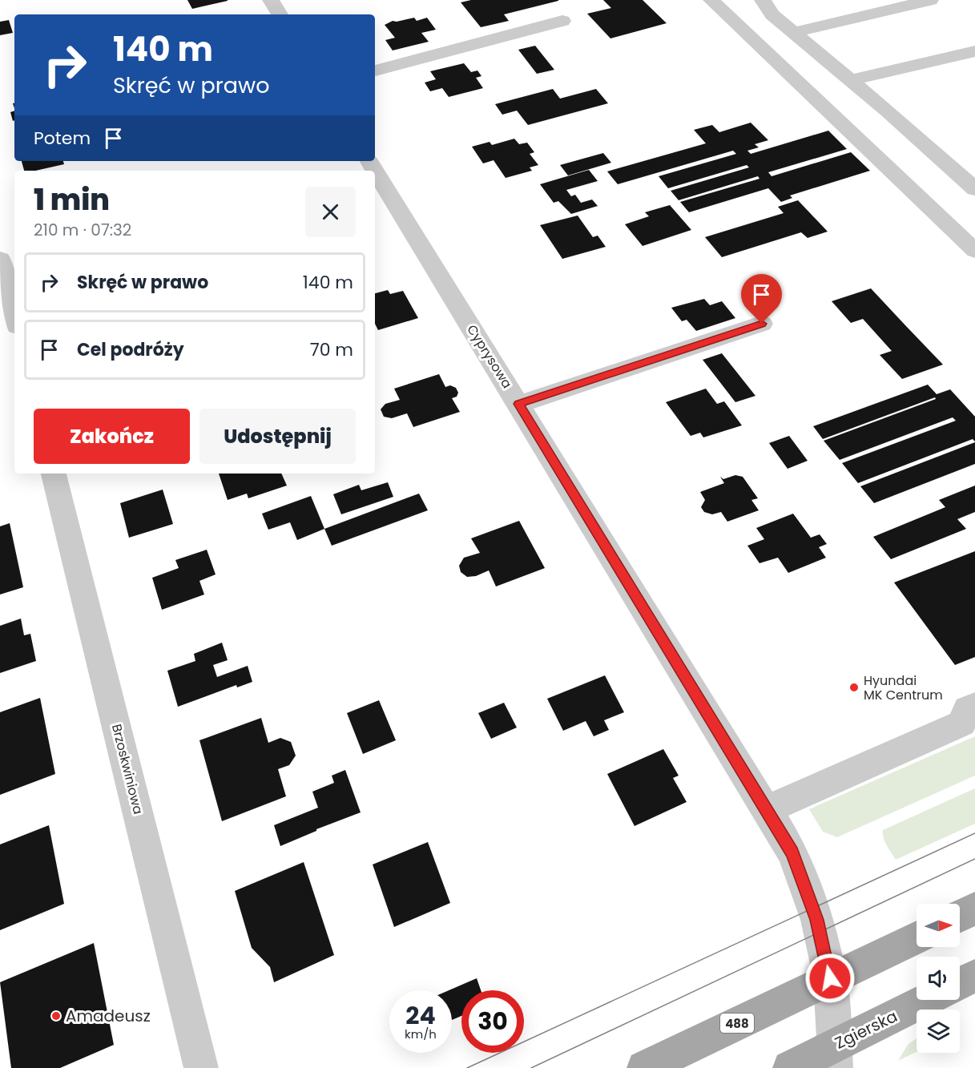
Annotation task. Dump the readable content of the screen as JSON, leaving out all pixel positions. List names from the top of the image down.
{
  "streets": {
    "main road": ["488", "Zgierska"],
    "street": ["Cyprysowa", "Brzoskwiniowa"]
  },
  "crossings": [
    ["Cyprysowa", "488"],
    ["Cyprysowa", "Zgierska"]
  ],
  "places": ["Hyundai MK Centrum", "Amadeusz"],
  "north": "right",
  "page": {
    "turn": ["140 m", "Skręć w prawo"],
    "then": "Potem",
    "heading": ["1 min", "210 m · 07:32"],
    "list": [
      {
        "name": "Skręć w prawo",
        "value": "140 m"
      },
      {
        "name": "Cel podróży",
        "value": "70 m"
      }
    ],
    "buttons": ["Zakończ", "Udostępnij"],
    "speed": "24 km/h",
    "limit": "30"
  }
}
